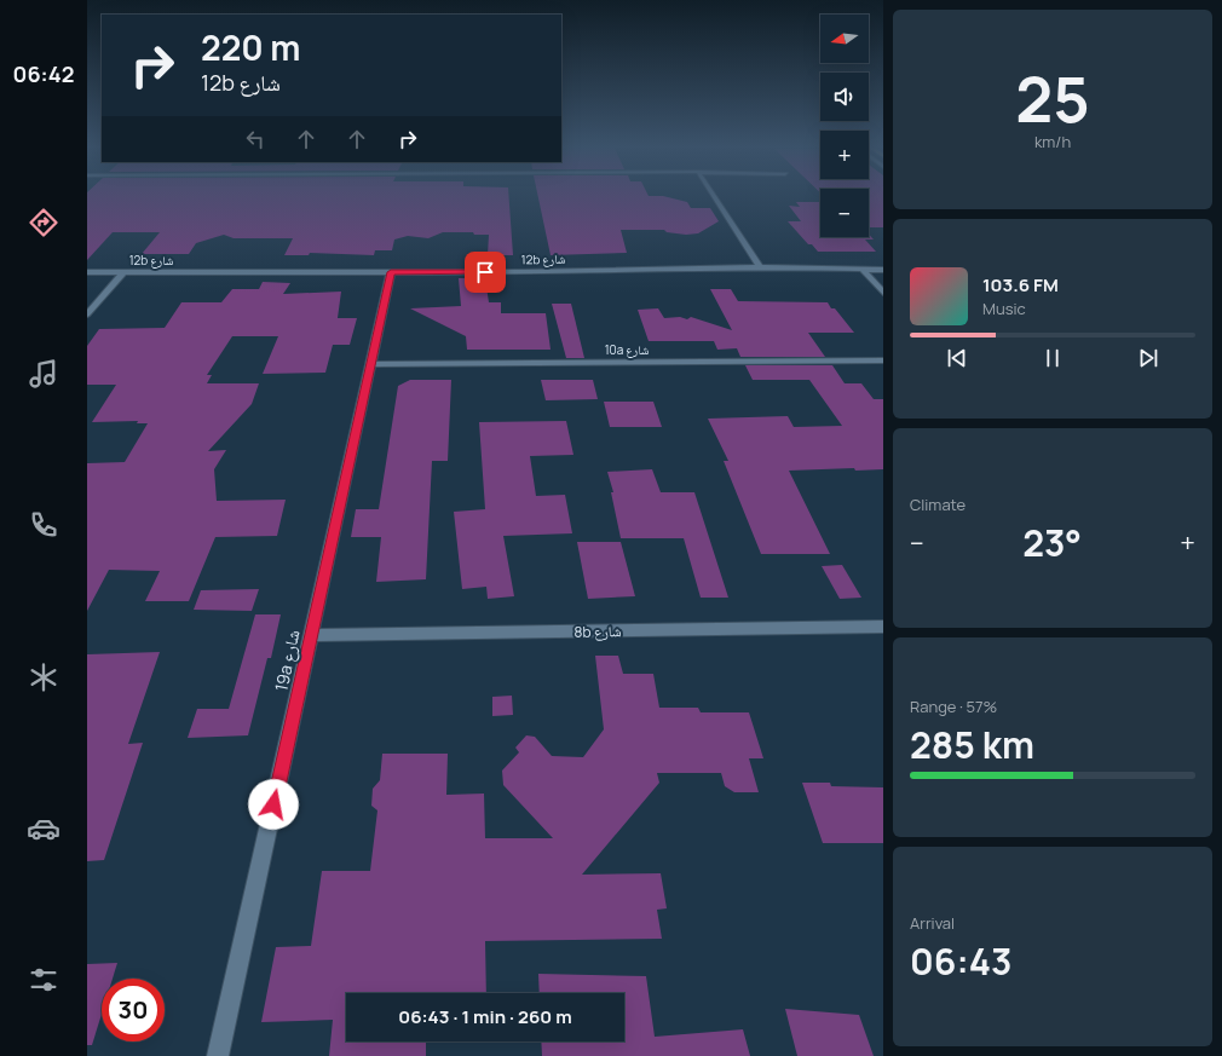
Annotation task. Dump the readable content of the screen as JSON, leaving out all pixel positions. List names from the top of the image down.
{
  "streets": {
    "street": [
      "12b شارع",
      "10a شارع",
      "8b شارع",
      "19a شارع"
    ]
  },
  "crossings": [
    ["12b شارع", "19a شارع"],
    ["10a شارع", "19a شارع"],
    ["8b شارع", "19a شارع"]
  ],
  "north": "left",
  "page": {
    "tabs": "06:42",
    "tile": [
      ["25", "km/h"],
      "Climate",
      ["Range · 57%", "285 km"],
      ["Arrival", "06:43"]
    ],
    "map_buttons": ["+", "−"],
    "turn": ["220 m", "12b شارع"],
    "song": ["103.6 FM", "Music"],
    "heat": ["−", "23°", "+"],
    "limit": "30",
    "trip": "06:43 · 1 min · 260 m"
  }
}
